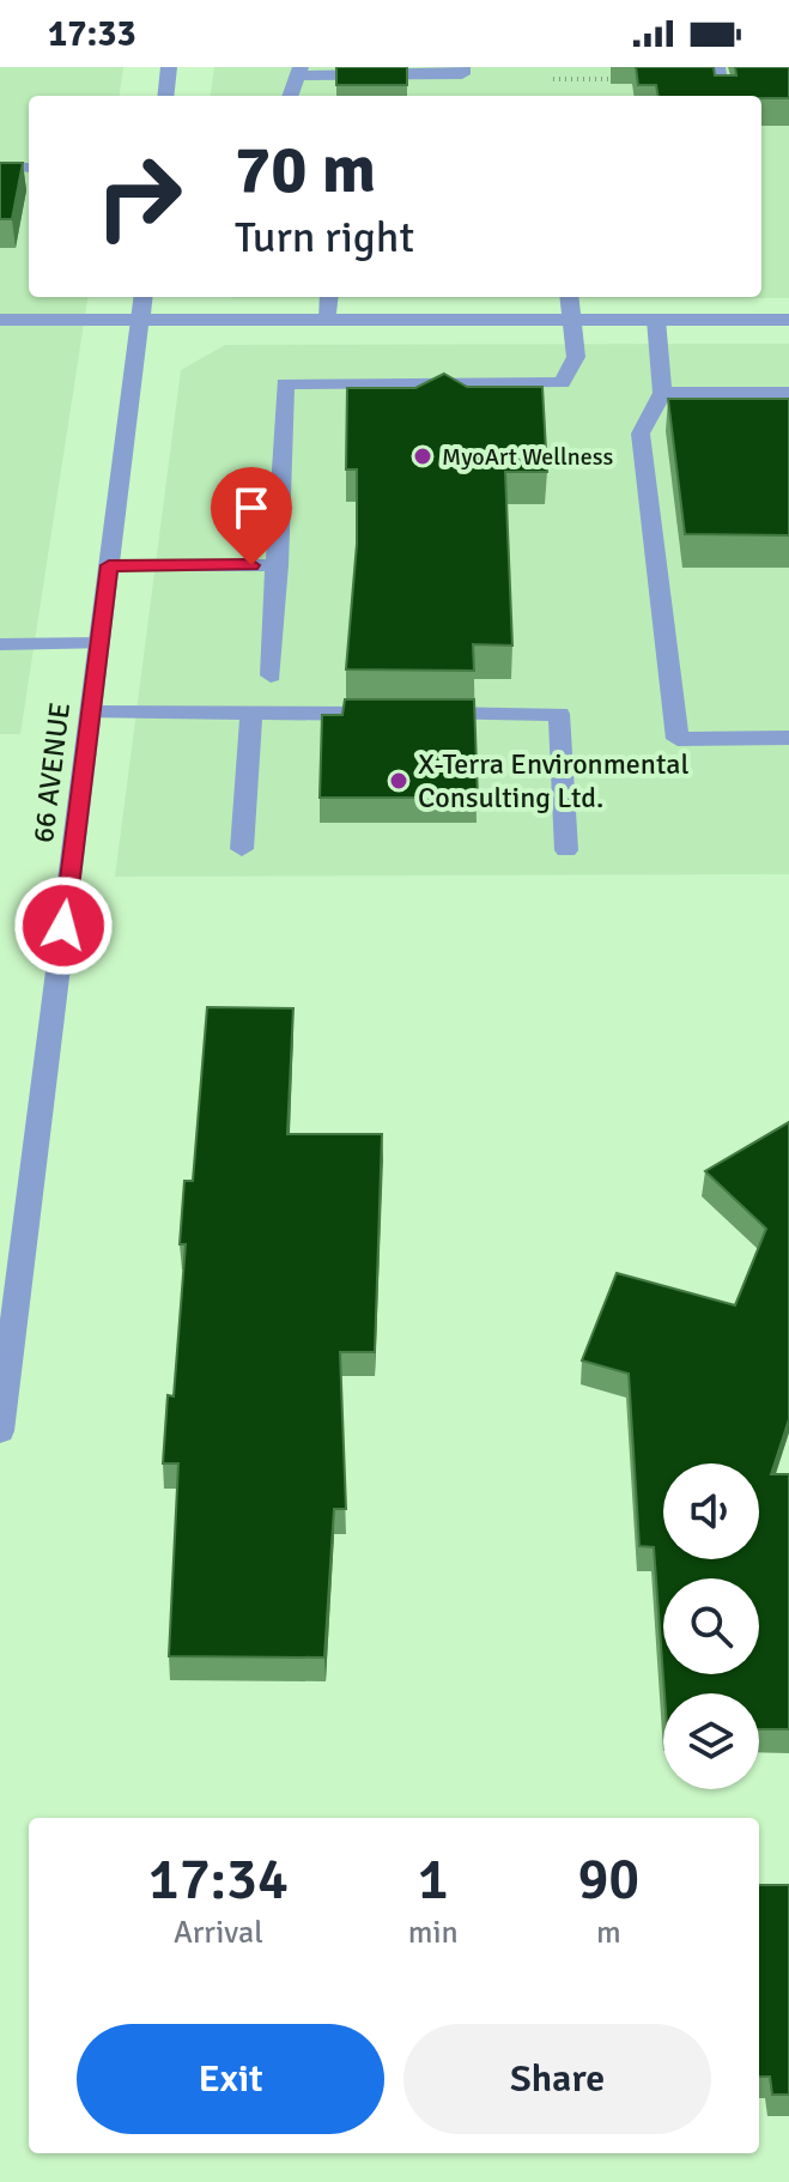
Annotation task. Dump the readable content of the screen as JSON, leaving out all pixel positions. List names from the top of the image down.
{
  "streets": {
    "street": ["66 AVENUE"]
  },
  "places": ["MyoArt Wellness", "X-Terra Environmental Consulting Ltd."],
  "page": {
    "status": "17:33",
    "turn": ["70 m", "Turn right"],
    "eta": [
      "17:34",
      "Arrival",
      "1",
      "min",
      "90",
      "m"
    ],
    "buttons": ["Exit", "Share"]
  }
}
